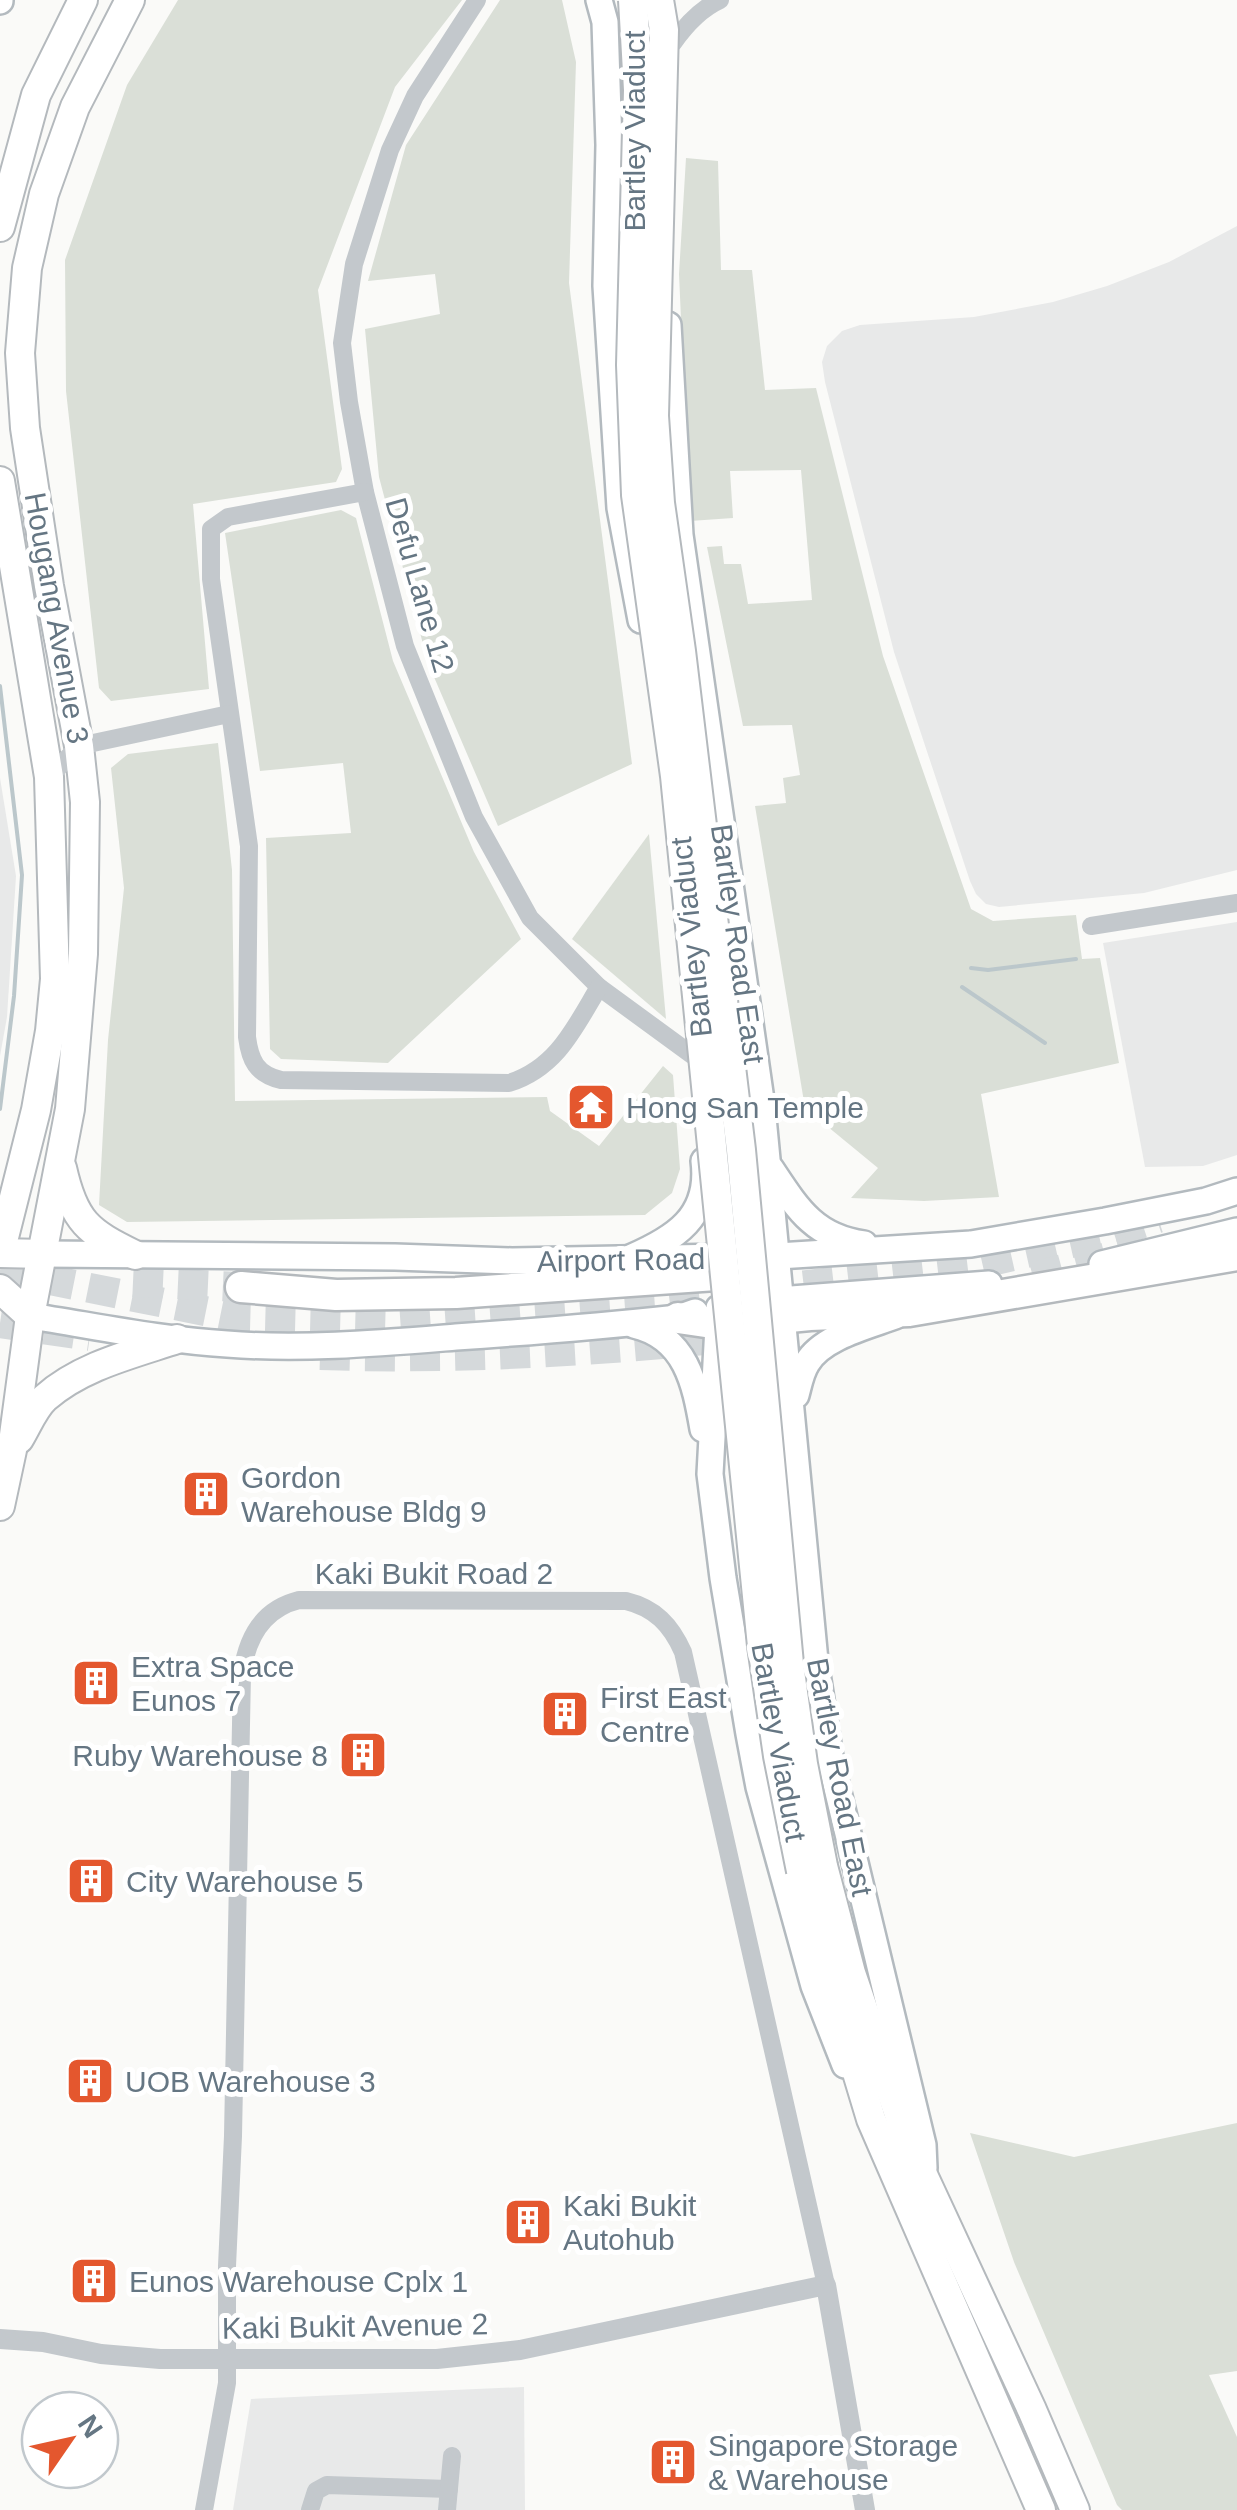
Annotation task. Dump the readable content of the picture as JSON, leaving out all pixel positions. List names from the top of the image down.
{
  "streets": {
    "main road": [
      "Bartley Viaduct",
      "Hougang Avenue 3",
      "Bartley Road East",
      "Airport Road"
    ],
    "street": ["Defu Lane 12", "Kaki Bukit Road 2", "Kaki Bukit Avenue 2"]
  },
  "crossings": [
    ["Bartley Viaduct", "Bartley Road East"],
    ["Defu Lane 12", "Bartley Road East"],
    ["Hougang Avenue 3", "Airport Road"],
    ["Bartley Road East", "Airport Road"],
    ["Kaki Bukit Road 2", "Kaki Bukit Avenue 2"]
  ],
  "places": {
    "temple": ["Hong San Temple"],
    "building": [
      "Gordon Warehouse Bldg 9",
      "Extra Space Eunos 7",
      "First East Centre",
      "Ruby Warehouse 8",
      "City Warehouse 5",
      "UOB Warehouse 3",
      "Kaki Bukit Autohub",
      "Eunos Warehouse Cplx 1",
      "Singapore Storage & Warehouse"
    ]
  },
  "north": "top right"
}
